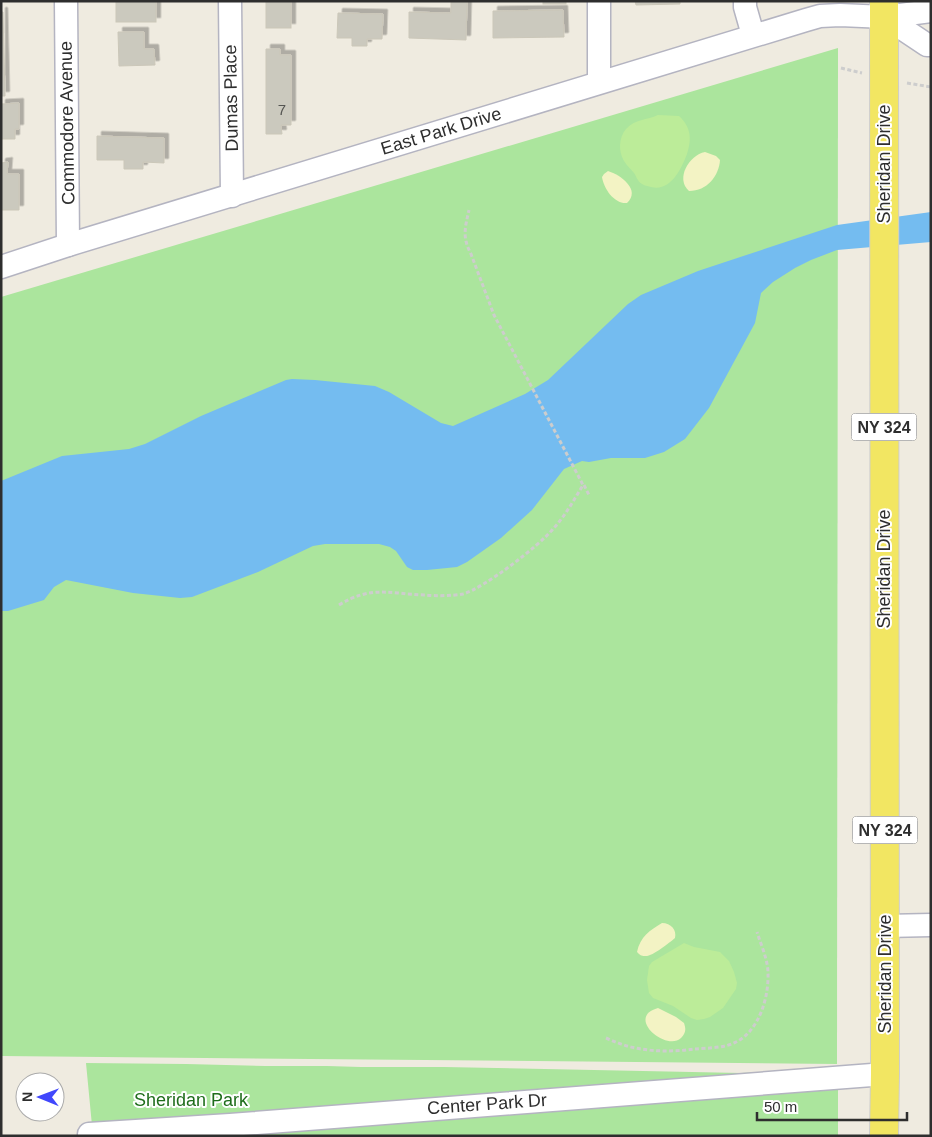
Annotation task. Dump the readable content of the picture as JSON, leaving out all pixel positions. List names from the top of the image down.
{
  "streets": {
    "main road": ["Sheridan Drive", "NY 324"],
    "street": [
      "Dumas Place",
      "Commodore Avenue",
      "East Park Drive",
      "Center Park Dr"
    ]
  },
  "crossings": [
    ["Dumas Place", "East Park Drive"],
    ["Commodore Avenue", "East Park Drive"],
    ["East Park Drive", "Sheridan Drive"],
    ["Sheridan Drive", "Center Park Dr"]
  ],
  "parks": ["Sheridan Park"],
  "house_numbers": ["7"],
  "scale_bar": "50 m",
  "north": "left"
}
